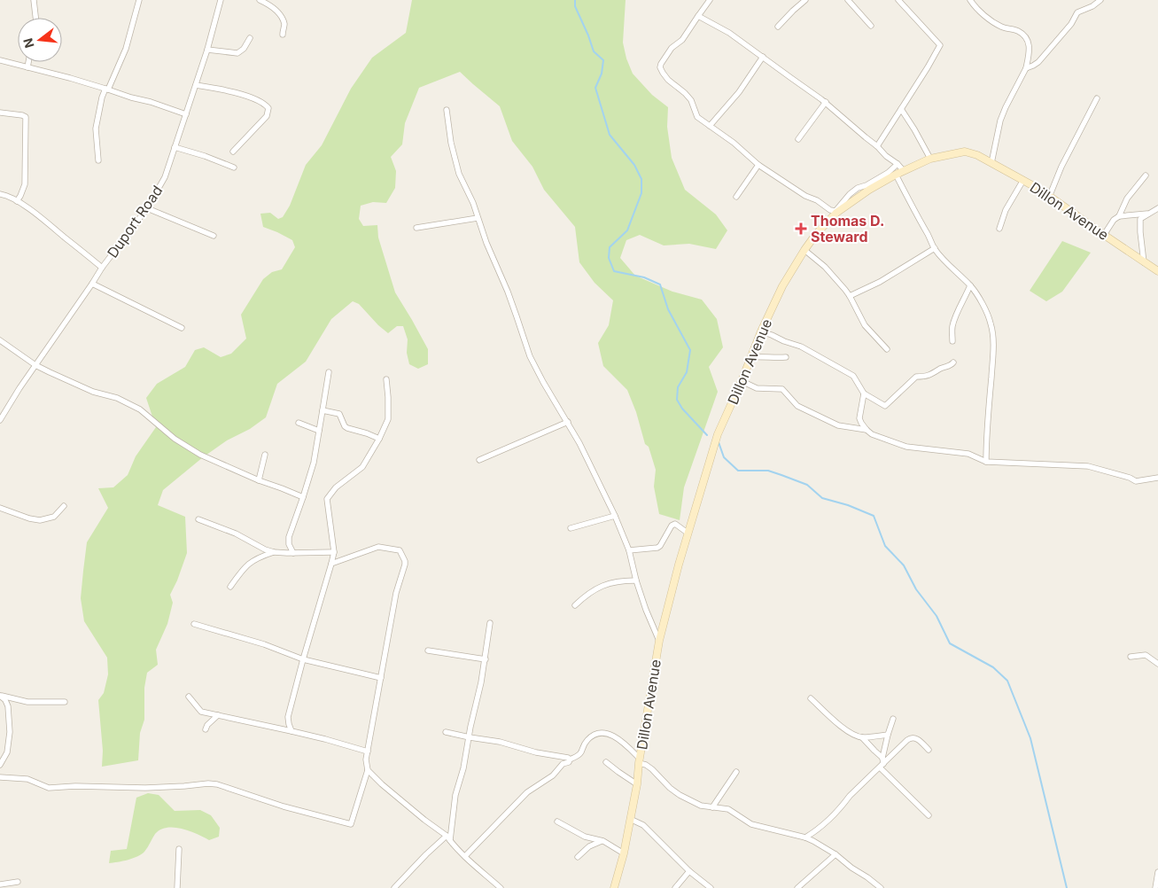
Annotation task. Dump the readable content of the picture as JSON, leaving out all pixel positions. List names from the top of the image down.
{
  "streets": {
    "street": ["Dillon Avenue", "Duport Road"]
  },
  "places": {
    "health": ["Thomas D. Steward"]
  },
  "north": "left"
}
